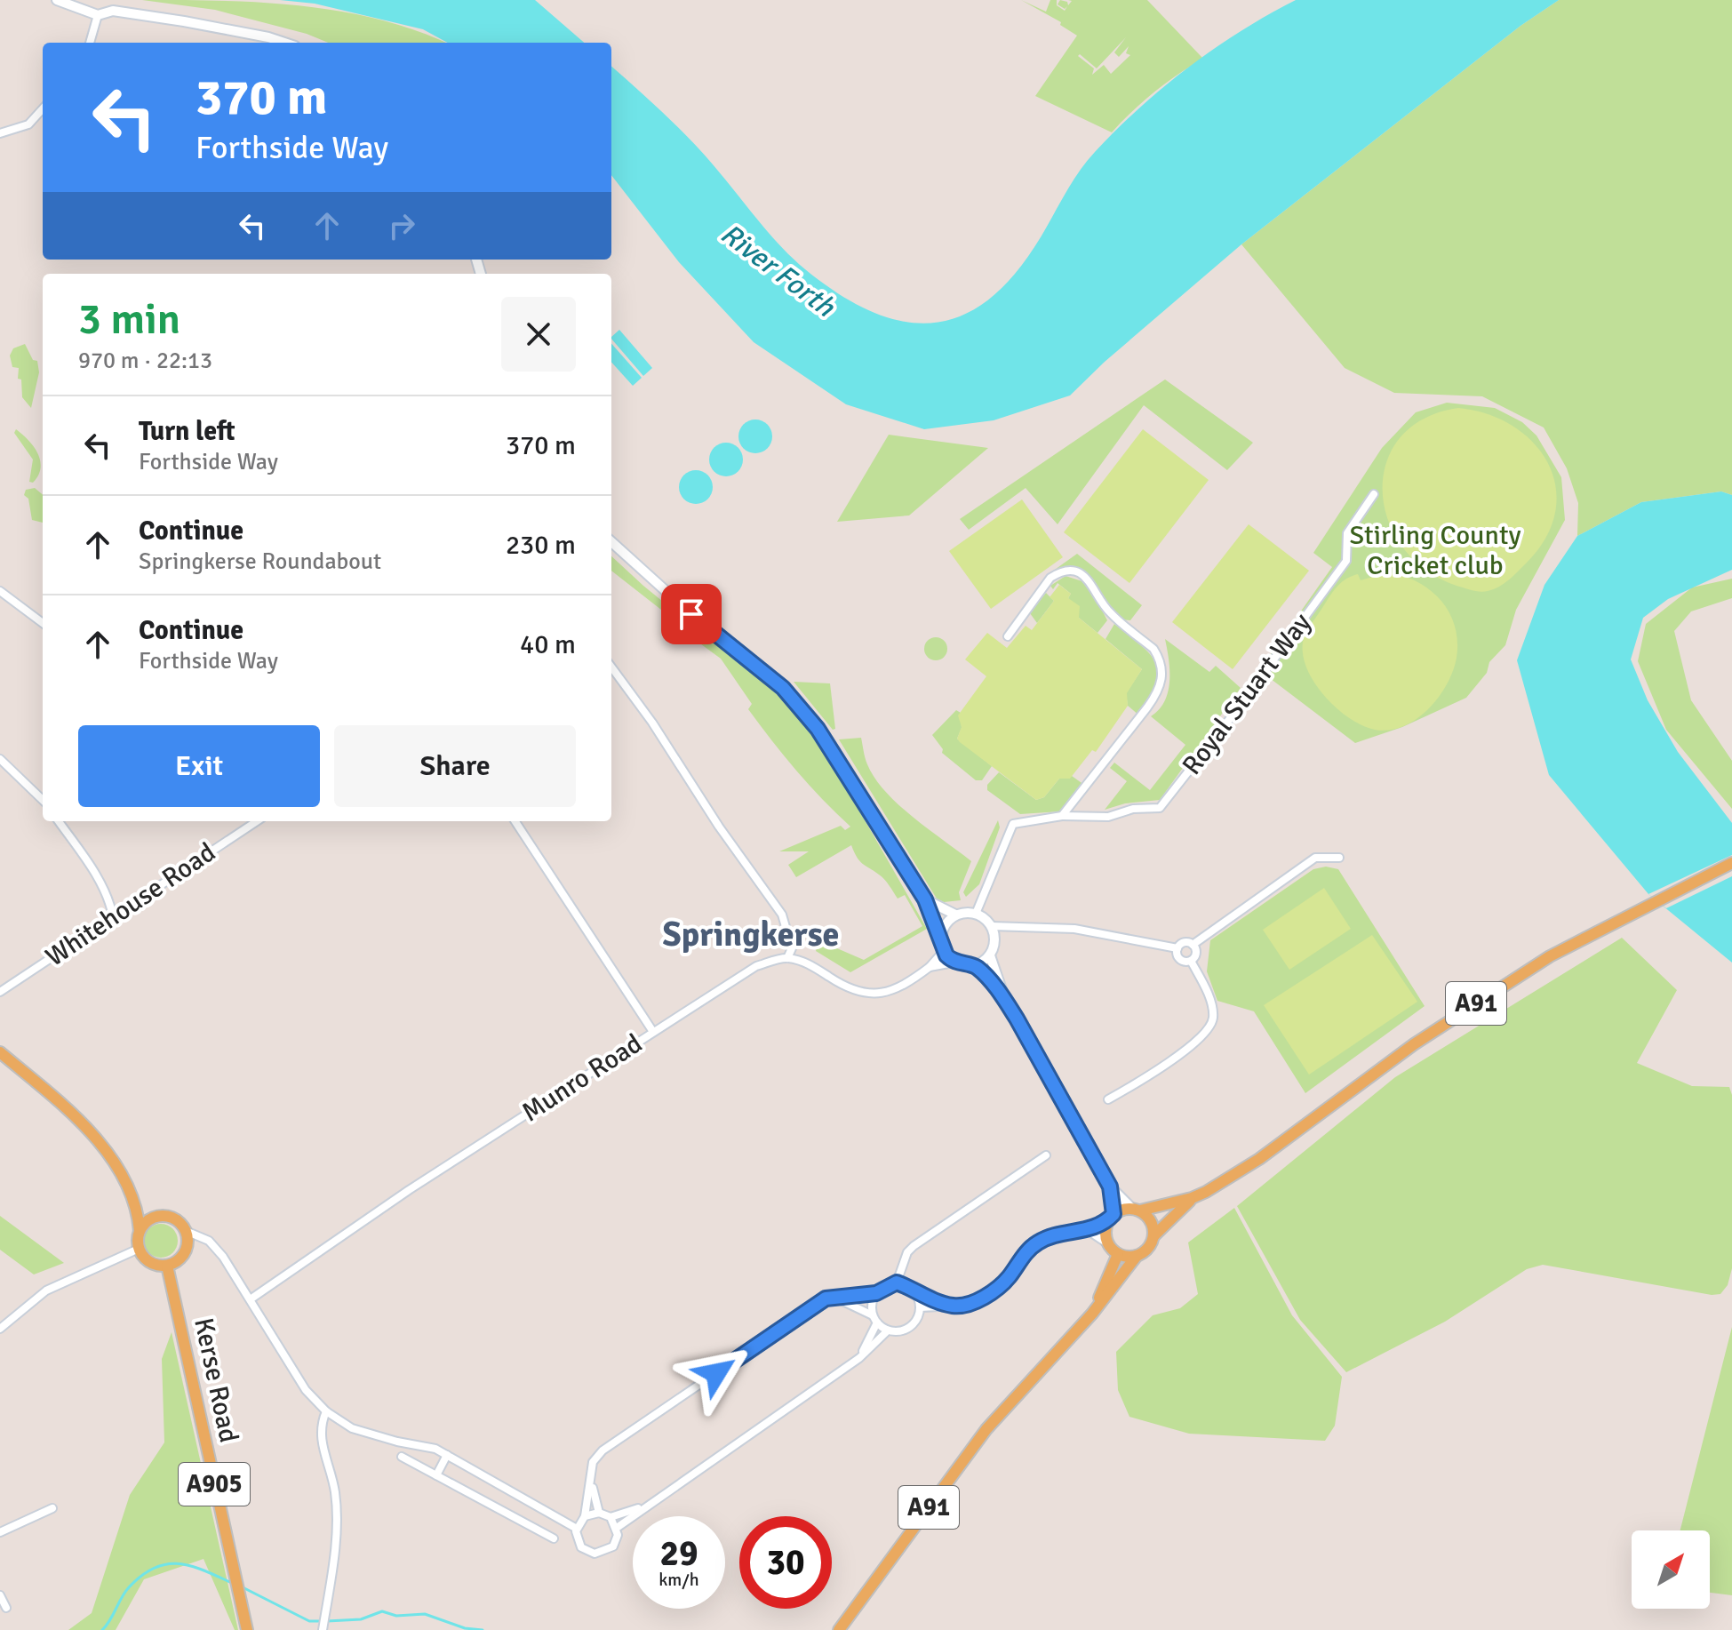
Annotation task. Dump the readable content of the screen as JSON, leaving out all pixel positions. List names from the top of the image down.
{
  "streets": {
    "main road": ["A91", "Kerse Road", "A905"],
    "street": ["Royal Stuart Way", "Whitehouse Road", "Munro Road"]
  },
  "crossings": [
    ["Munro Road", "Kerse Road"]
  ],
  "districts": ["Springkerse"],
  "water": ["River Forth"],
  "parks": ["Stirling County Cricket club"],
  "north": "top right",
  "page": {
    "turn": ["370 m", "Forthside Way"],
    "heading": ["3 min", "970 m · 22:13"],
    "list": [
      {
        "name": "Turn left",
        "note": "Forthside Way",
        "value": "370 m"
      },
      {
        "name": "Continue",
        "note": "Springkerse Roundabout",
        "value": "230 m"
      },
      {
        "name": "Continue",
        "note": "Forthside Way",
        "value": "40 m"
      }
    ],
    "buttons": ["Exit", "Share"],
    "speed": "29 km/h",
    "limit": "30"
  }
}
